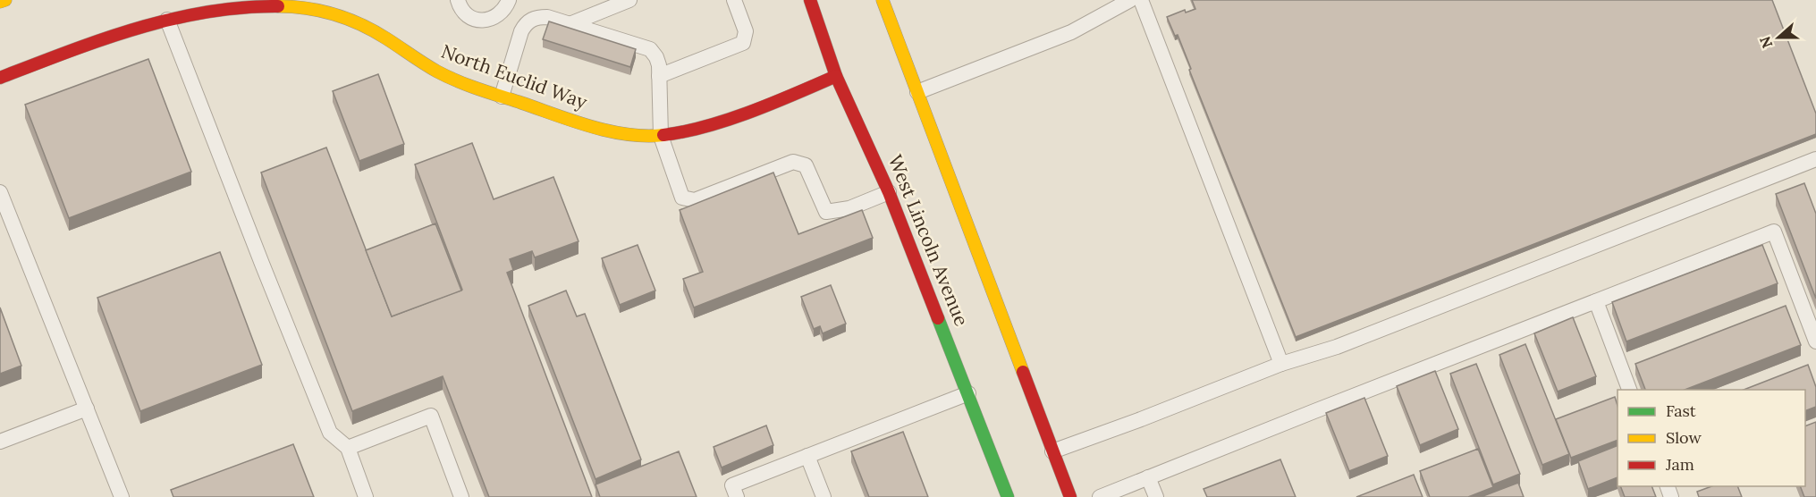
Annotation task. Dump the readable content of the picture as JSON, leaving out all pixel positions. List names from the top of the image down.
{
  "streets": {
    "main road": ["North Euclid Way", "West Lincoln Avenue"]
  },
  "crossings": [
    ["North Euclid Way", "West Lincoln Avenue"]
  ],
  "legend": ["Fast", "Slow", "Jam"],
  "north": "left"
}
